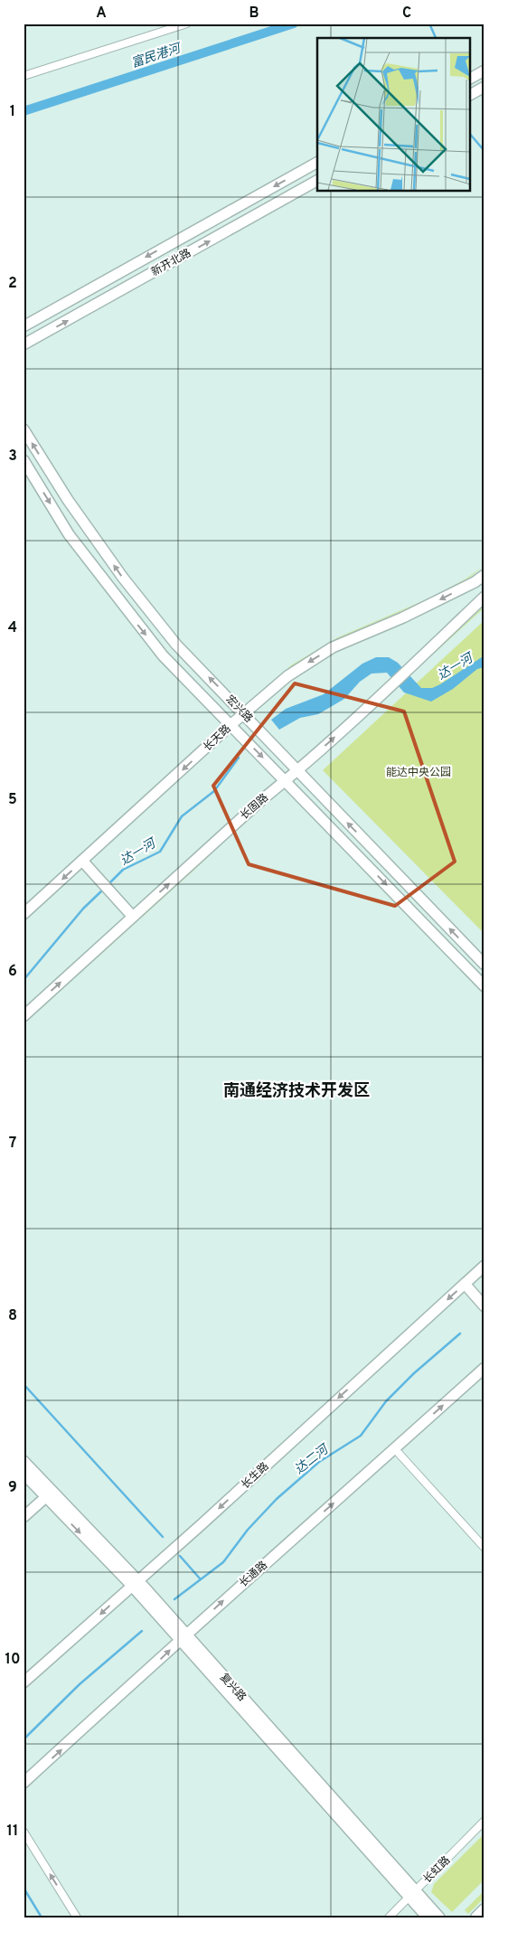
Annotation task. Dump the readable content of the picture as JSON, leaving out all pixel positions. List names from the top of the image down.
{
  "streets": {
    "street": [
      "新开北路",
      "宏兴路",
      "长天路",
      "长固路",
      "长生路",
      "长通路",
      "复兴路",
      "长虹路"
    ]
  },
  "crossings": [
    ["宏兴路", "长天路"],
    ["宏兴路", "长固路"],
    ["长生路", "复兴路"],
    ["长通路", "复兴路"],
    ["复兴路", "长虹路"]
  ],
  "one_way": [
    "长天路",
    "长固路",
    "长生路",
    "长通路"
  ],
  "districts": ["南通经济技术开发区"],
  "water": ["富民港河", "达一河", "达二河"],
  "parks": ["能达中央公园"],
  "grid": {
    "columns": ["A", "B", "C"],
    "rows": [
      "1",
      "2",
      "3",
      "4",
      "5",
      "6",
      "7",
      "8",
      "9",
      "10",
      "11"
    ]
  }
}
